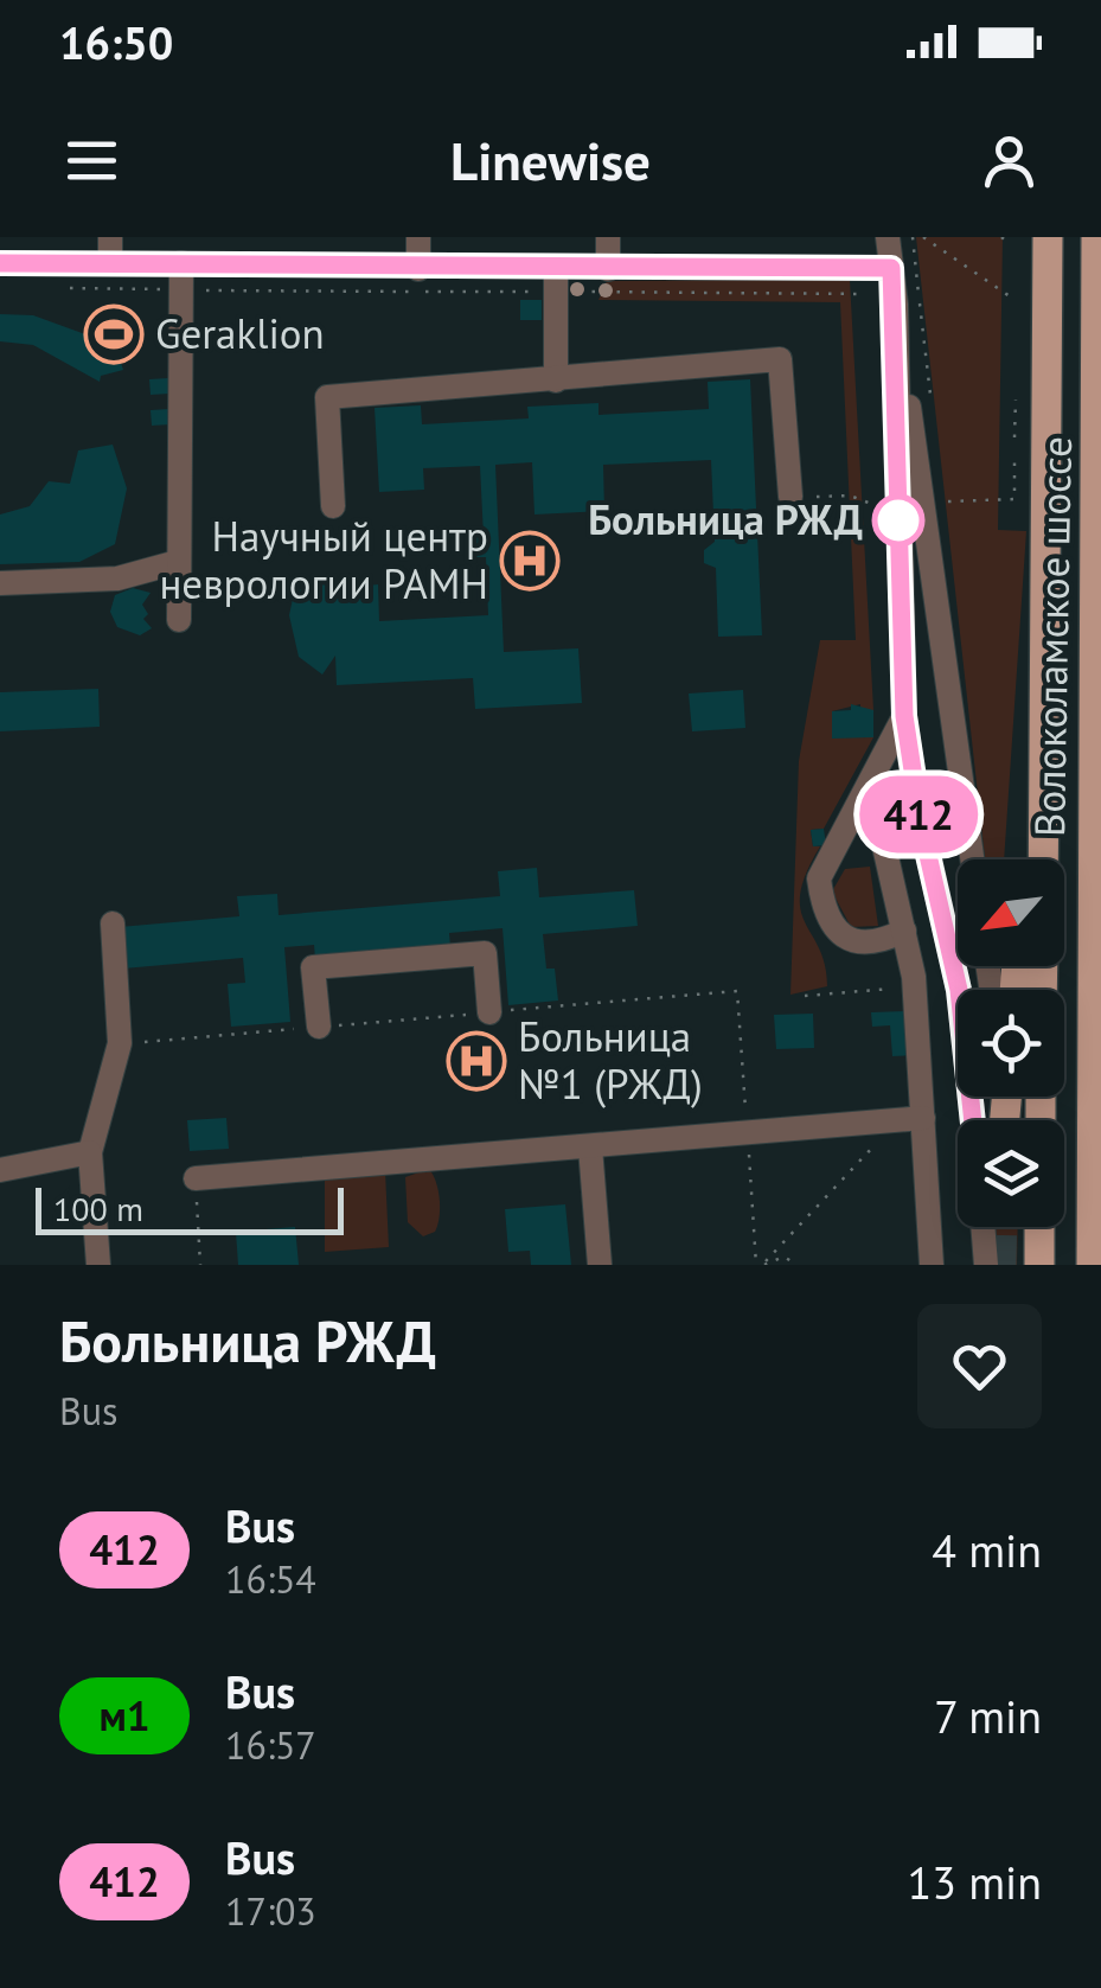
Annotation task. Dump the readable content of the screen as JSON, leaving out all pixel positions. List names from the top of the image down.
{
  "streets": {
    "main road": ["Волоколамское шоссе"]
  },
  "places": {
    "sports": ["Geraklion"],
    "other": ["Больница РЖД"],
    "hospital": ["Научный центр неврологии РАМН", "Больница №1 (РЖД)"]
  },
  "lines": ["bus line 412"],
  "scale_bar": "100 m",
  "north": "bottom left",
  "page": {
    "status": "16:50",
    "header": "Linewise",
    "on_map": "412",
    "scale": "100 m",
    "heading": ["Больница РЖД", "Bus"],
    "list": [
      {
        "mark": "412",
        "name": "Bus",
        "note": "16:54",
        "value": "4 min"
      },
      {
        "mark": "м1",
        "name": "Bus",
        "note": "16:57",
        "value": "7 min"
      },
      {
        "mark": "412",
        "name": "Bus",
        "note": "17:03",
        "value": "13 min"
      }
    ]
  }
}
